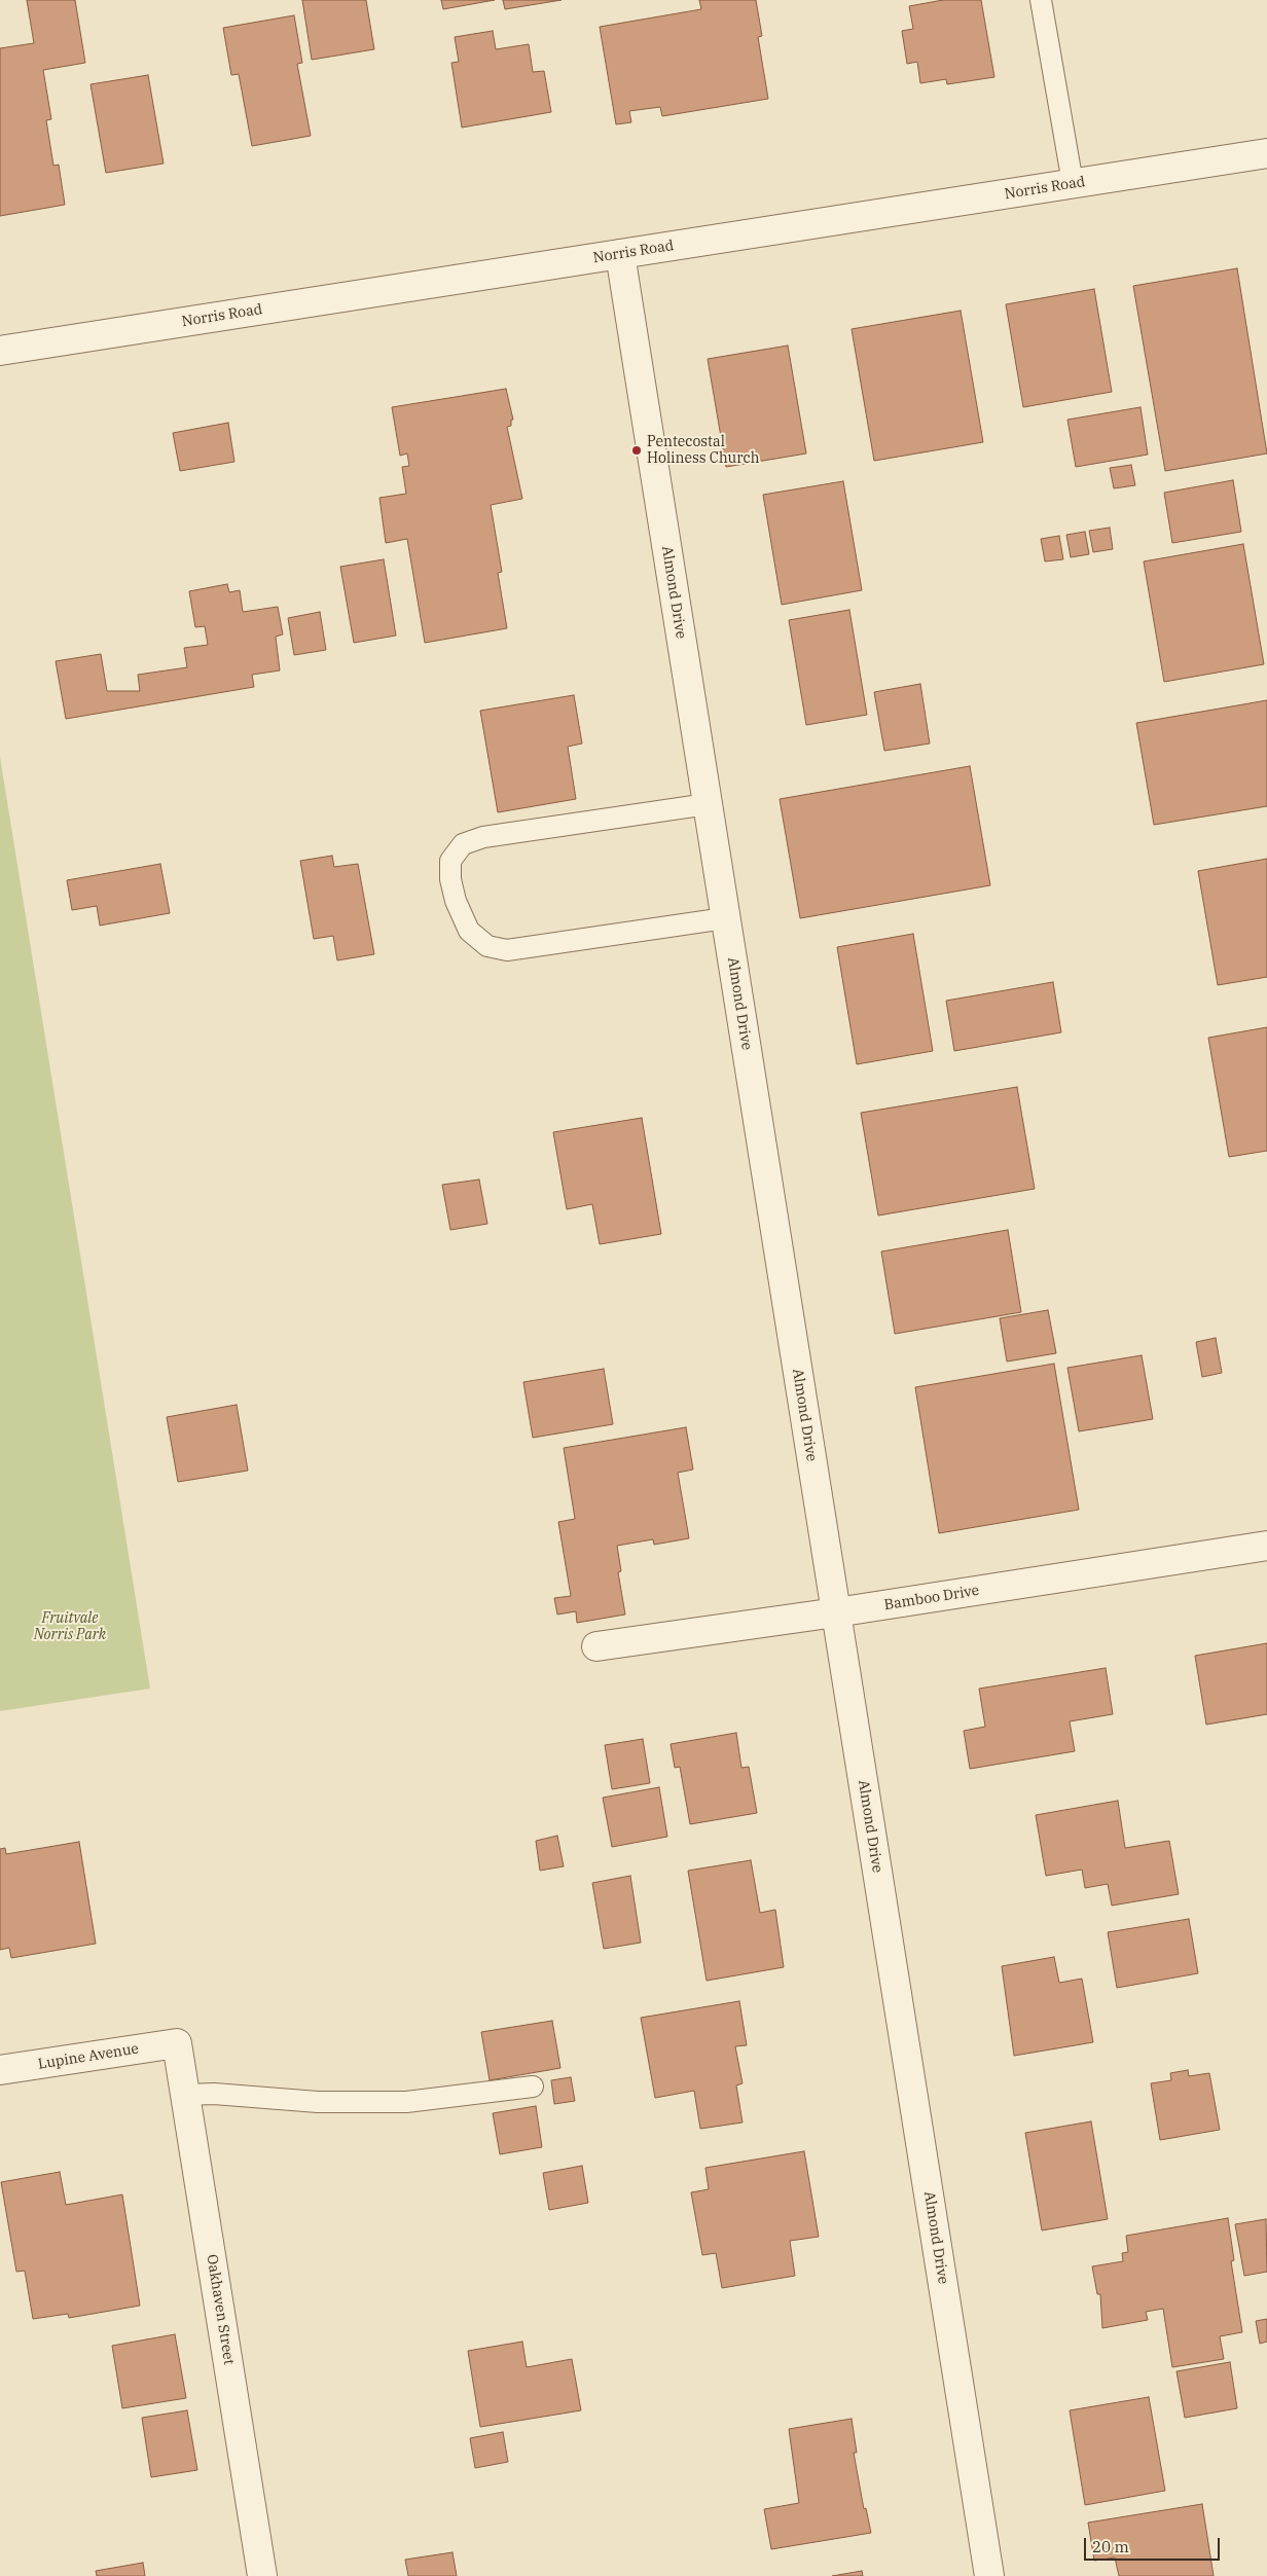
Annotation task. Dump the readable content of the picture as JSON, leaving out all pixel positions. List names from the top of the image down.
{
  "streets": {
    "street": [
      "Norris Road",
      "Almond Drive",
      "Bamboo Drive",
      "Lupine Avenue",
      "Oakhaven Street"
    ]
  },
  "crossings": [
    ["Norris Road", "Almond Drive"],
    ["Almond Drive", "Bamboo Drive"],
    ["Lupine Avenue", "Oakhaven Street"]
  ],
  "parks": ["Fruitvale Norris Park"],
  "places": ["Pentecostal Holiness Church"],
  "scale_bar": "20 m"
}
